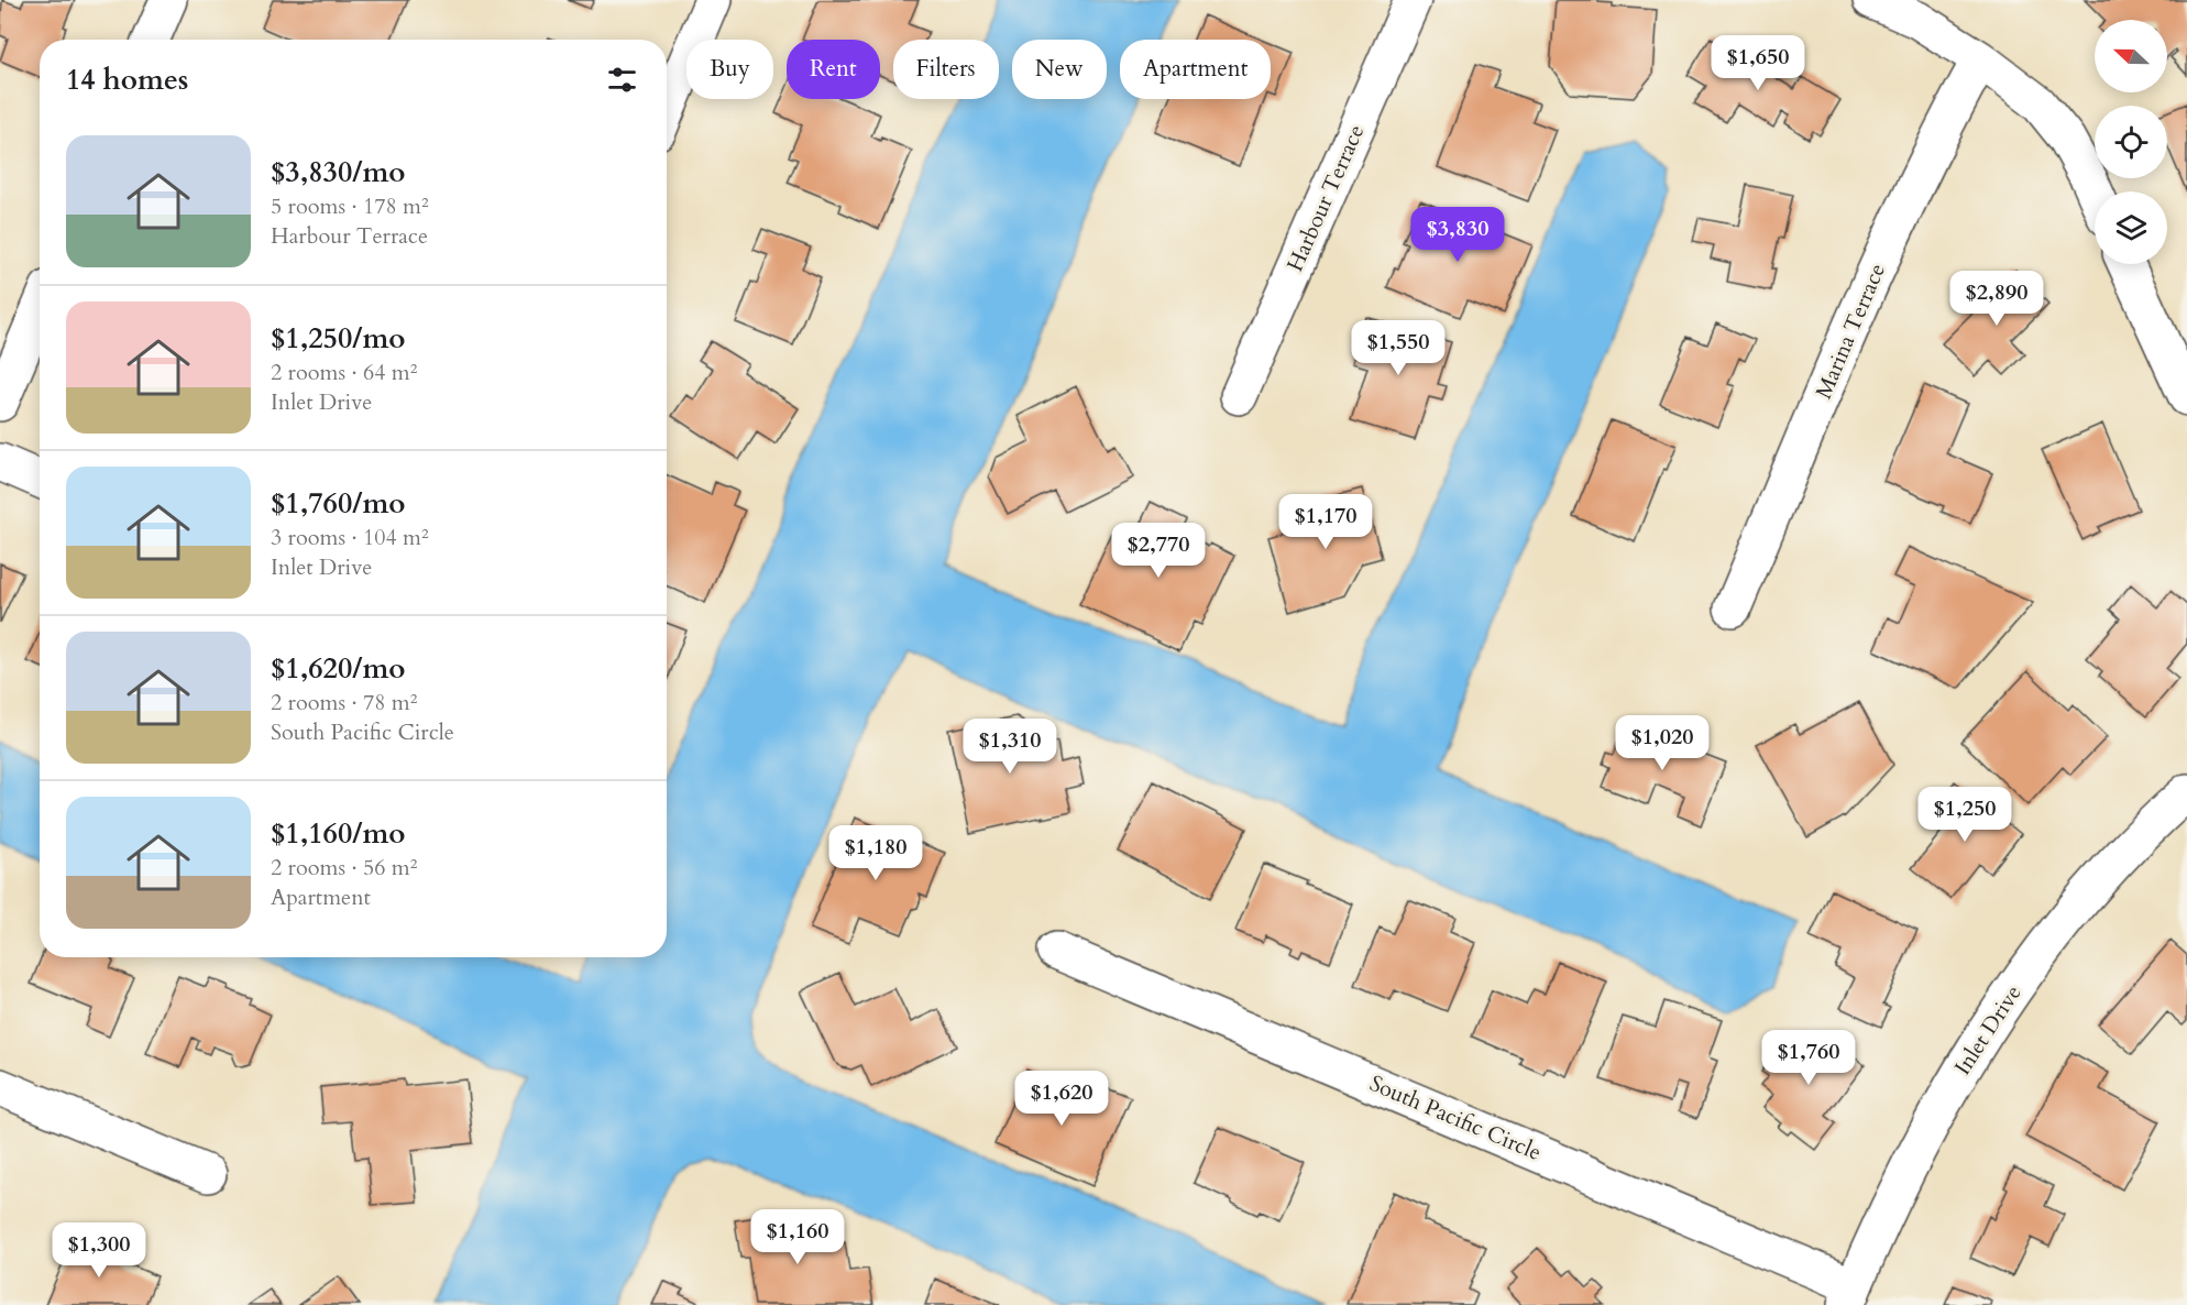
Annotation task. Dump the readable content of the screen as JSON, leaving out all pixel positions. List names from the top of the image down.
{
  "streets": {
    "street": [
      "Harbour Terrace",
      "Marina Terrace",
      "Inlet Drive",
      "South Pacific Circle"
    ]
  },
  "crossings": [
    ["Inlet Drive", "South Pacific Circle"]
  ],
  "north": "left",
  "page": {
    "price": [
      "$1,650",
      "$3,830",
      "$2,890",
      "$1,550",
      "$1,170",
      "$2,770",
      "$1,020",
      "$1,310",
      "$1,250",
      "$1,180",
      "$1,760",
      "$1,620",
      "$1,160",
      "$1,300"
    ],
    "chip": [
      "Buy",
      "Rent",
      "Filters",
      "New",
      "Apartment"
    ],
    "heading": "14 homes",
    "list": [
      {
        "name": "$3,830/mo",
        "note": "5 rooms · 178 m² · Harbour Terrace"
      },
      {
        "name": "$1,250/mo",
        "note": "2 rooms · 64 m² · Inlet Drive"
      },
      {
        "name": "$1,760/mo",
        "note": "3 rooms · 104 m² · Inlet Drive"
      },
      {
        "name": "$1,620/mo",
        "note": "2 rooms · 78 m² · South Pacific Circle"
      },
      {
        "name": "$1,160/mo",
        "note": "2 rooms · 56 m² · Apartment"
      }
    ]
  }
}
